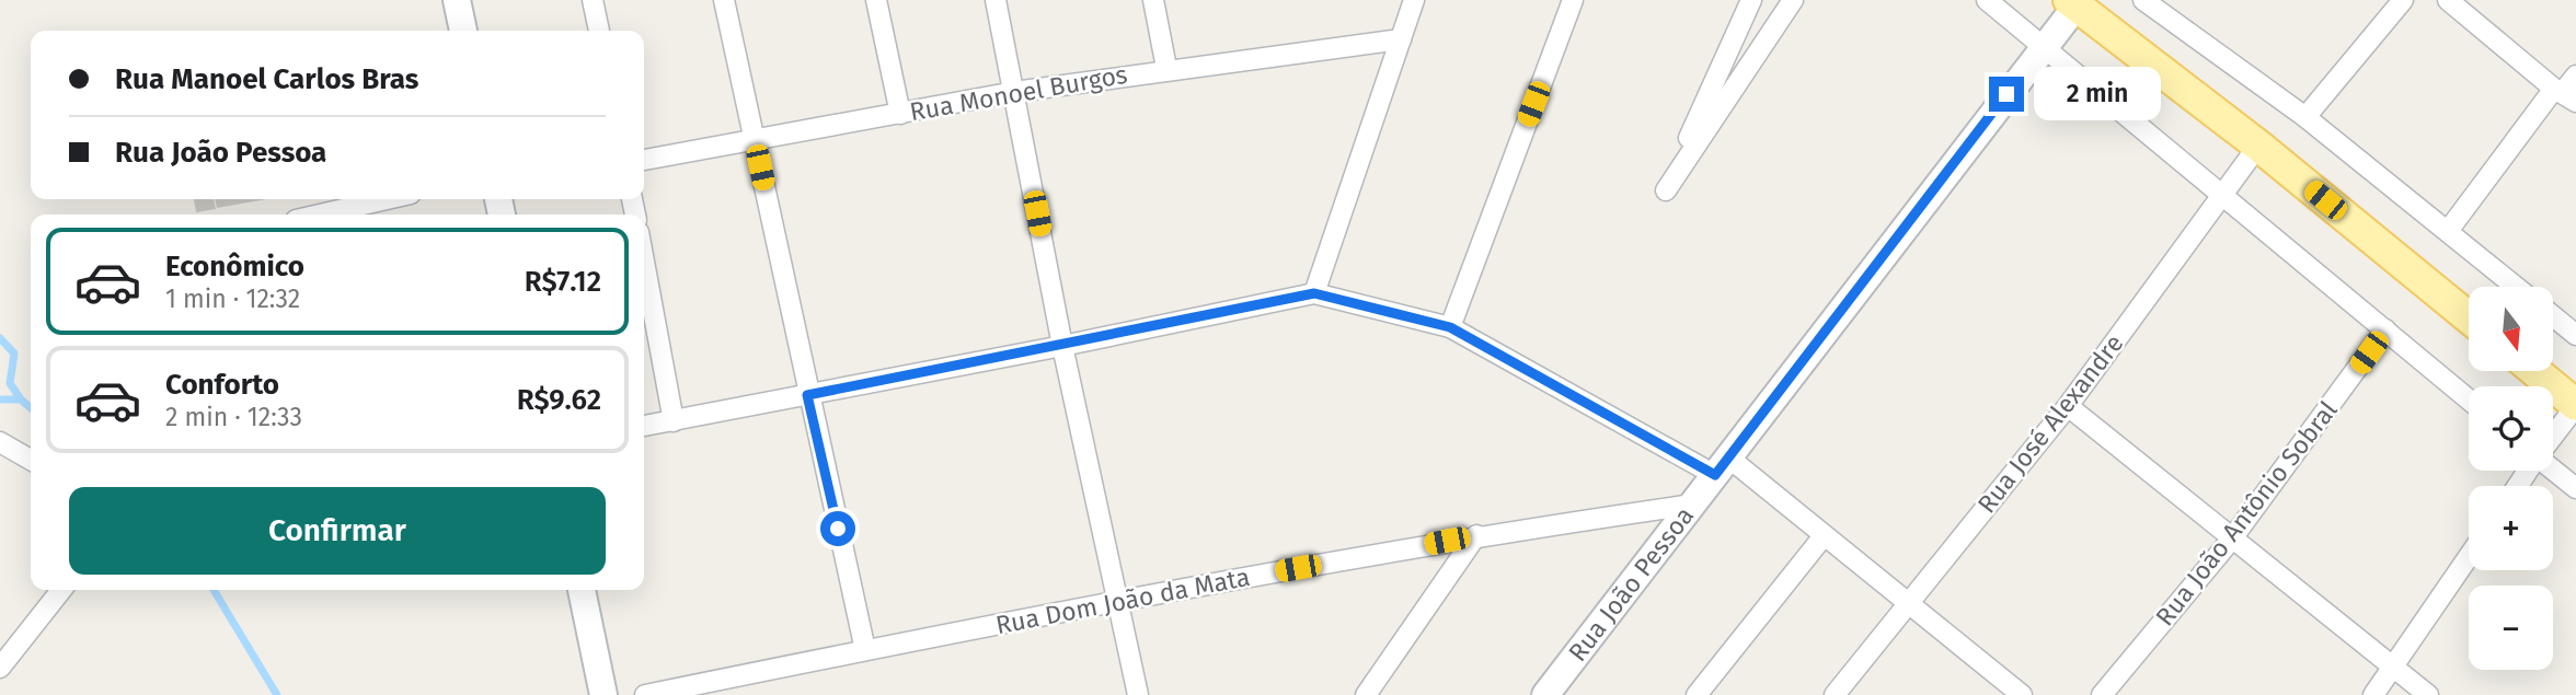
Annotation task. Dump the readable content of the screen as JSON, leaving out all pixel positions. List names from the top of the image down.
{
  "streets": {
    "street": [
      "Rua Monoel Burgos",
      "Rua José Alexandre",
      "Rua João Antônio Sobral",
      "Rua João Pessoa",
      "Rua Dom João da Mata"
    ]
  },
  "crossings": [
    ["Rua João Pessoa", "Rua Dom João da Mata"]
  ],
  "north": "bottom",
  "page": {
    "banner": ["Rua Manoel Carlos Bras", "Rua João Pessoa"],
    "bubble": "2 min",
    "list": [
      {
        "name": "Econômico",
        "note": "1 min · 12:32",
        "value": "R$7.12"
      },
      {
        "name": "Conforto",
        "note": "2 min · 12:33",
        "value": "R$9.62"
      }
    ],
    "map_buttons": ["+", "−"],
    "buttons": "Confirmar"
  }
}
